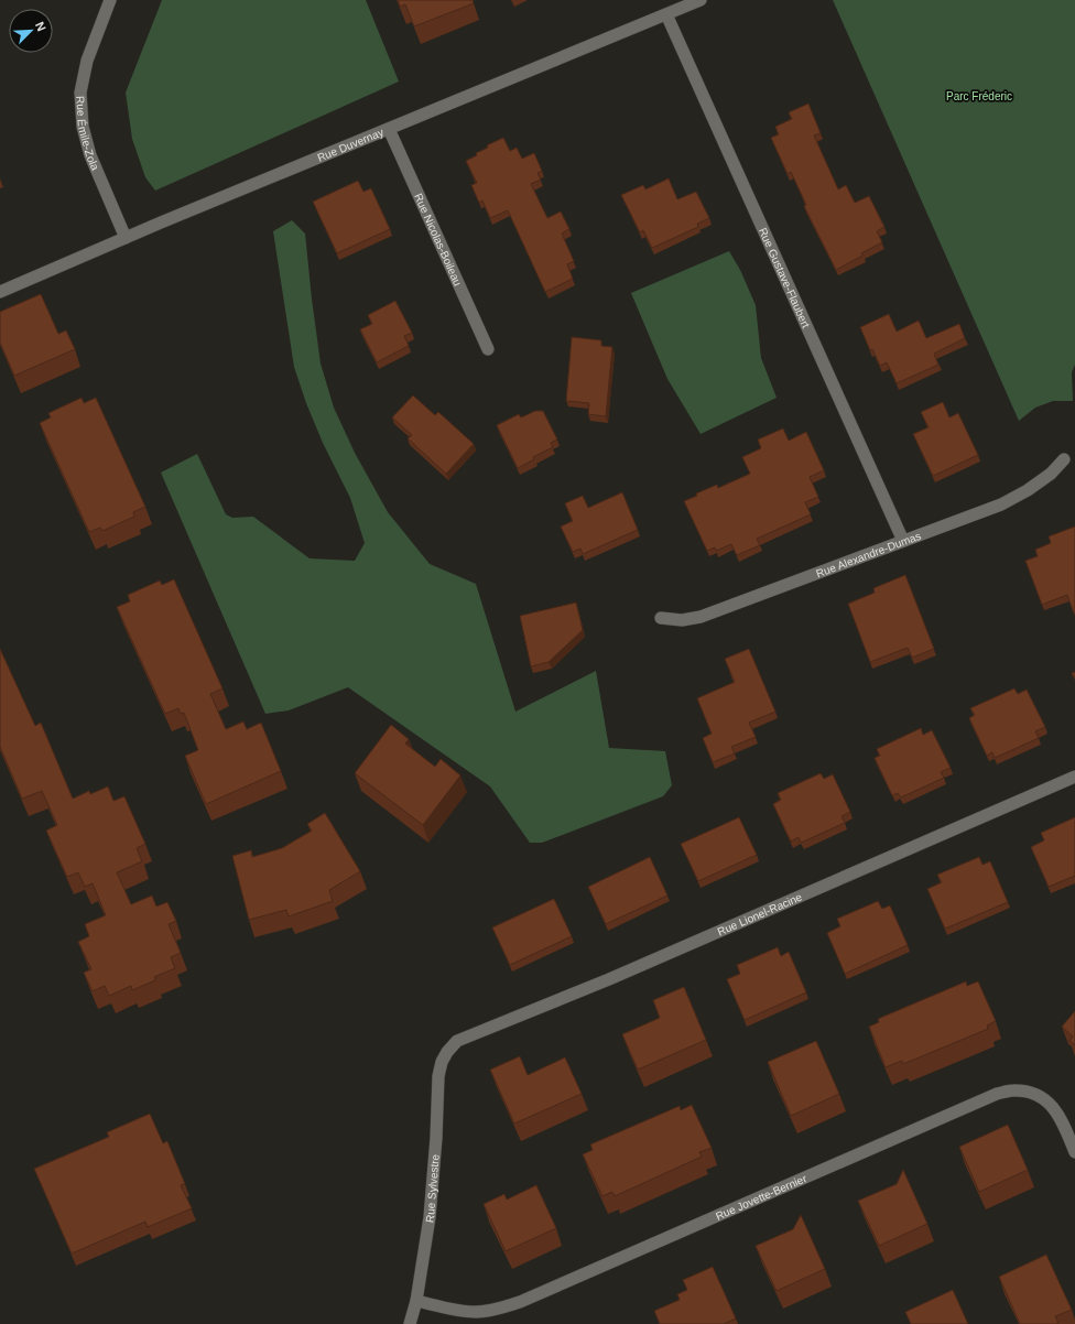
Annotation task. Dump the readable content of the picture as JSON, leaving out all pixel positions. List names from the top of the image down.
{
  "streets": {
    "street": [
      "Rue Émile-Zola",
      "Rue Duvernay",
      "Rue Nicolas-Boileau",
      "Rue Gustave-Flaubert",
      "Rue Alexandre-Dumas",
      "Rue Lionel-Racine",
      "Rue Sylvestre",
      "Rue Jovette-Bernier"
    ]
  },
  "crossings": [
    ["Rue Émile-Zola", "Rue Duvernay"],
    ["Rue Duvernay", "Rue Nicolas-Boileau"],
    ["Rue Duvernay", "Rue Gustave-Flaubert"],
    ["Rue Gustave-Flaubert", "Rue Alexandre-Dumas"],
    ["Rue Lionel-Racine", "Rue Sylvestre"],
    ["Rue Sylvestre", "Rue Jovette-Bernier"]
  ],
  "parks": ["Parc Fréderic"],
  "north": "top right"
}
